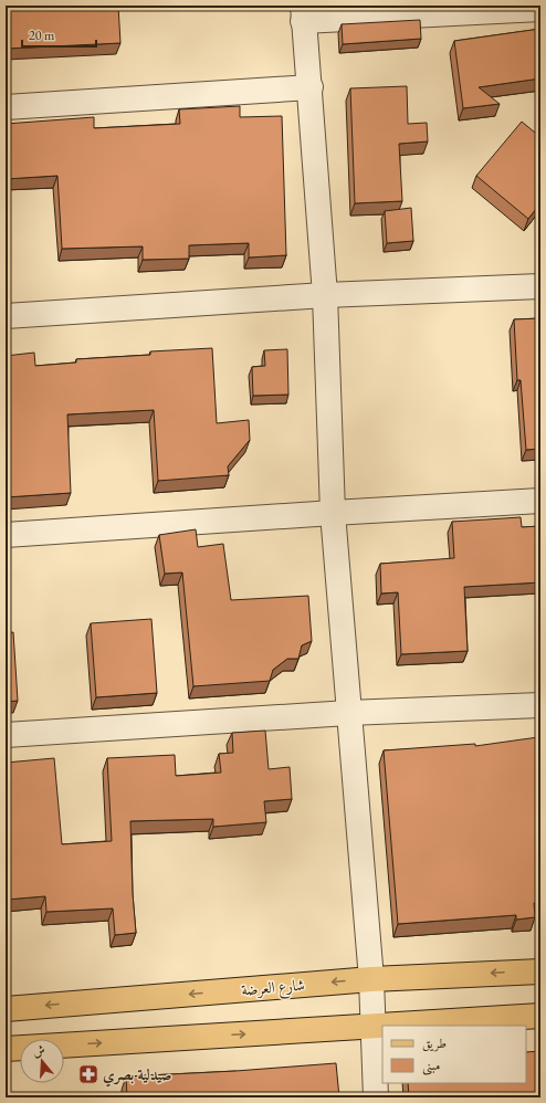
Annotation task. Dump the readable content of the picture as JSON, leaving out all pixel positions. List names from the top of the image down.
{
  "streets": {
    "main road": ["شارع العرضة"]
  },
  "places": {
    "pharmacy": ["صيدلية بصري"]
  },
  "legend": ["طريق", "مبنى"],
  "scale_bar": "20 m",
  "north": "top"
}
